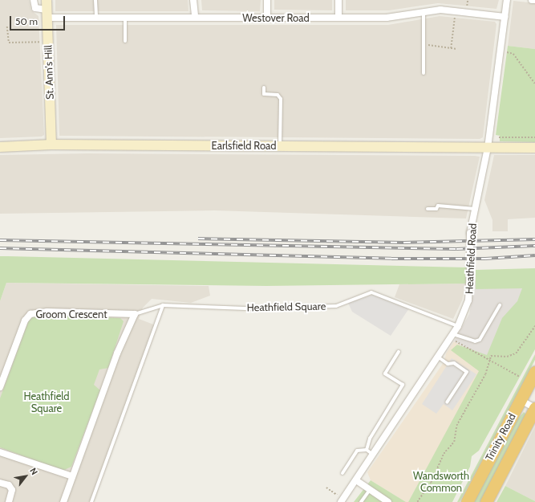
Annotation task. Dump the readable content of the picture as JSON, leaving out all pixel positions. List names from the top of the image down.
{
  "streets": {
    "highway": ["Trinity Road"],
    "main road": ["St. Ann's Hill", "Earlsfield Road"],
    "street": ["Westover Road", "Heathfield Road", "Groom Crescent"],
    "lane": ["Heathfield Square"]
  },
  "crossings": [
    ["Westover Road", "St. Ann's Hill"],
    ["Westover Road", "Heathfield Road"],
    ["St. Ann's Hill", "Earlsfield Road"],
    ["Earlsfield Road", "Heathfield Road"],
    ["Heathfield Road", "Heathfield Square"],
    ["Heathfield Square", "Groom Crescent"]
  ],
  "parks": ["Heathfield Square", "Wandsworth Common"],
  "scale_bar": "50 m",
  "north": "top right"
}
